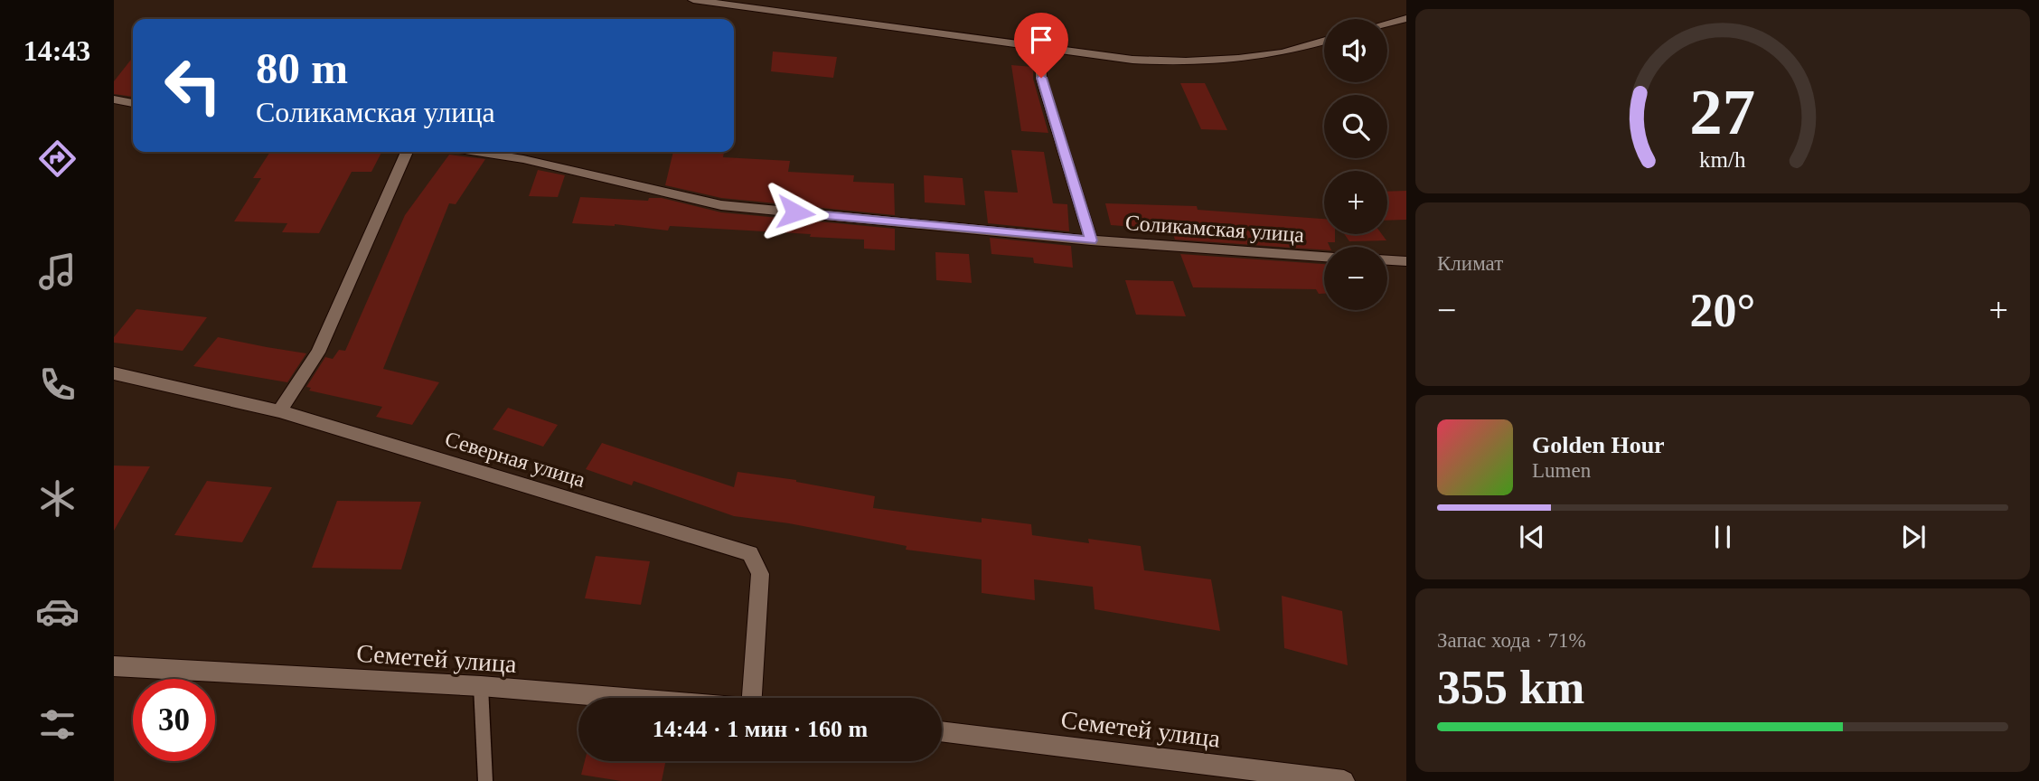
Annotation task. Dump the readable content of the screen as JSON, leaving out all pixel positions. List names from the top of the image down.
{
  "streets": {
    "street": ["Соликамская улица", "Северная улица", "Семетей улица"]
  },
  "page": {
    "tabs": "14:43",
    "map_buttons": ["+", "−"],
    "turn": ["80 m", "Соликамская улица"],
    "tile": [
      "Климат",
      ["Запас хода · 71%", "355 km"]
    ],
    "heat": ["−", "20°", "+"],
    "song": ["Golden Hour", "Lumen"],
    "limit": "30",
    "trip": "14:44 · 1 мин · 160 m",
    "gauge": ["27", "km/h"]
  }
}
